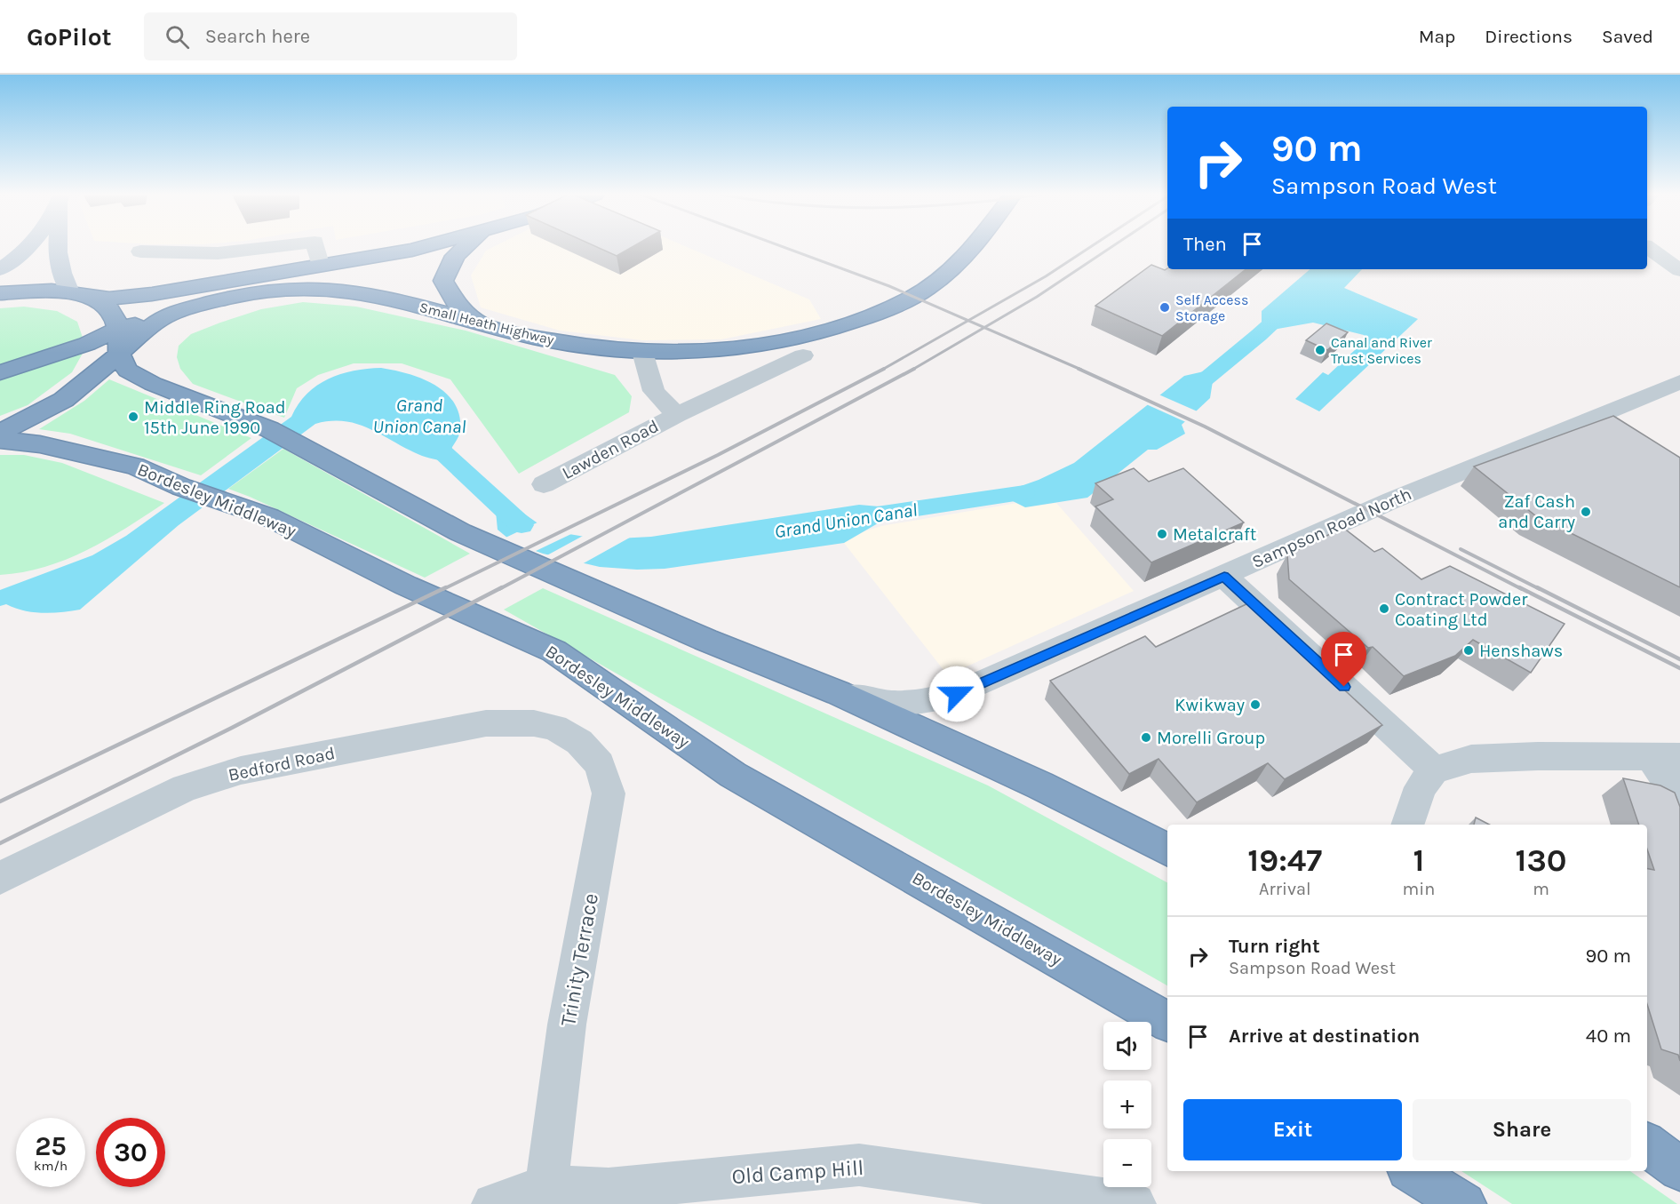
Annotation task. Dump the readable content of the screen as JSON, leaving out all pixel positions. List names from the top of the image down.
{
  "streets": {
    "highway": ["Small Heath Highway", "Bordesley Middleway"],
    "street": [
      "Lawden Road",
      "Sampson Road North",
      "Bedford Road",
      "Trinity Terrace",
      "Old Camp Hill"
    ]
  },
  "crossings": [
    ["Small Heath Highway", "Lawden Road"],
    ["Bedford Road", "Trinity Terrace"],
    ["Trinity Terrace", "Old Camp Hill"]
  ],
  "water": ["Grand Union Canal"],
  "places": [
    "Self Access Storage",
    "Canal and River Trust Services",
    "Middle Ring Road 15th June 1990",
    "Zaf Cash and Carry",
    "Metalcraft",
    "Contract Powder Coating Ltd",
    "Henshaws",
    "Kwikway",
    "Morelli Group"
  ],
  "page": {
    "header": "GoPilot",
    "search": "Search here",
    "nav": ["Map", "Directions", "Saved"],
    "turn": ["90 m", "Sampson Road West"],
    "then": "Then",
    "eta": [
      "19:47",
      "Arrival",
      "1",
      "min",
      "130",
      "m"
    ],
    "list": [
      {
        "name": "Turn right",
        "note": "Sampson Road West",
        "value": "90 m"
      },
      {
        "name": "Arrive at destination",
        "value": "40 m"
      }
    ],
    "map_buttons": ["+", "−"],
    "buttons": ["Exit", "Share"],
    "speed": "25 km/h",
    "limit": "30"
  }
}
